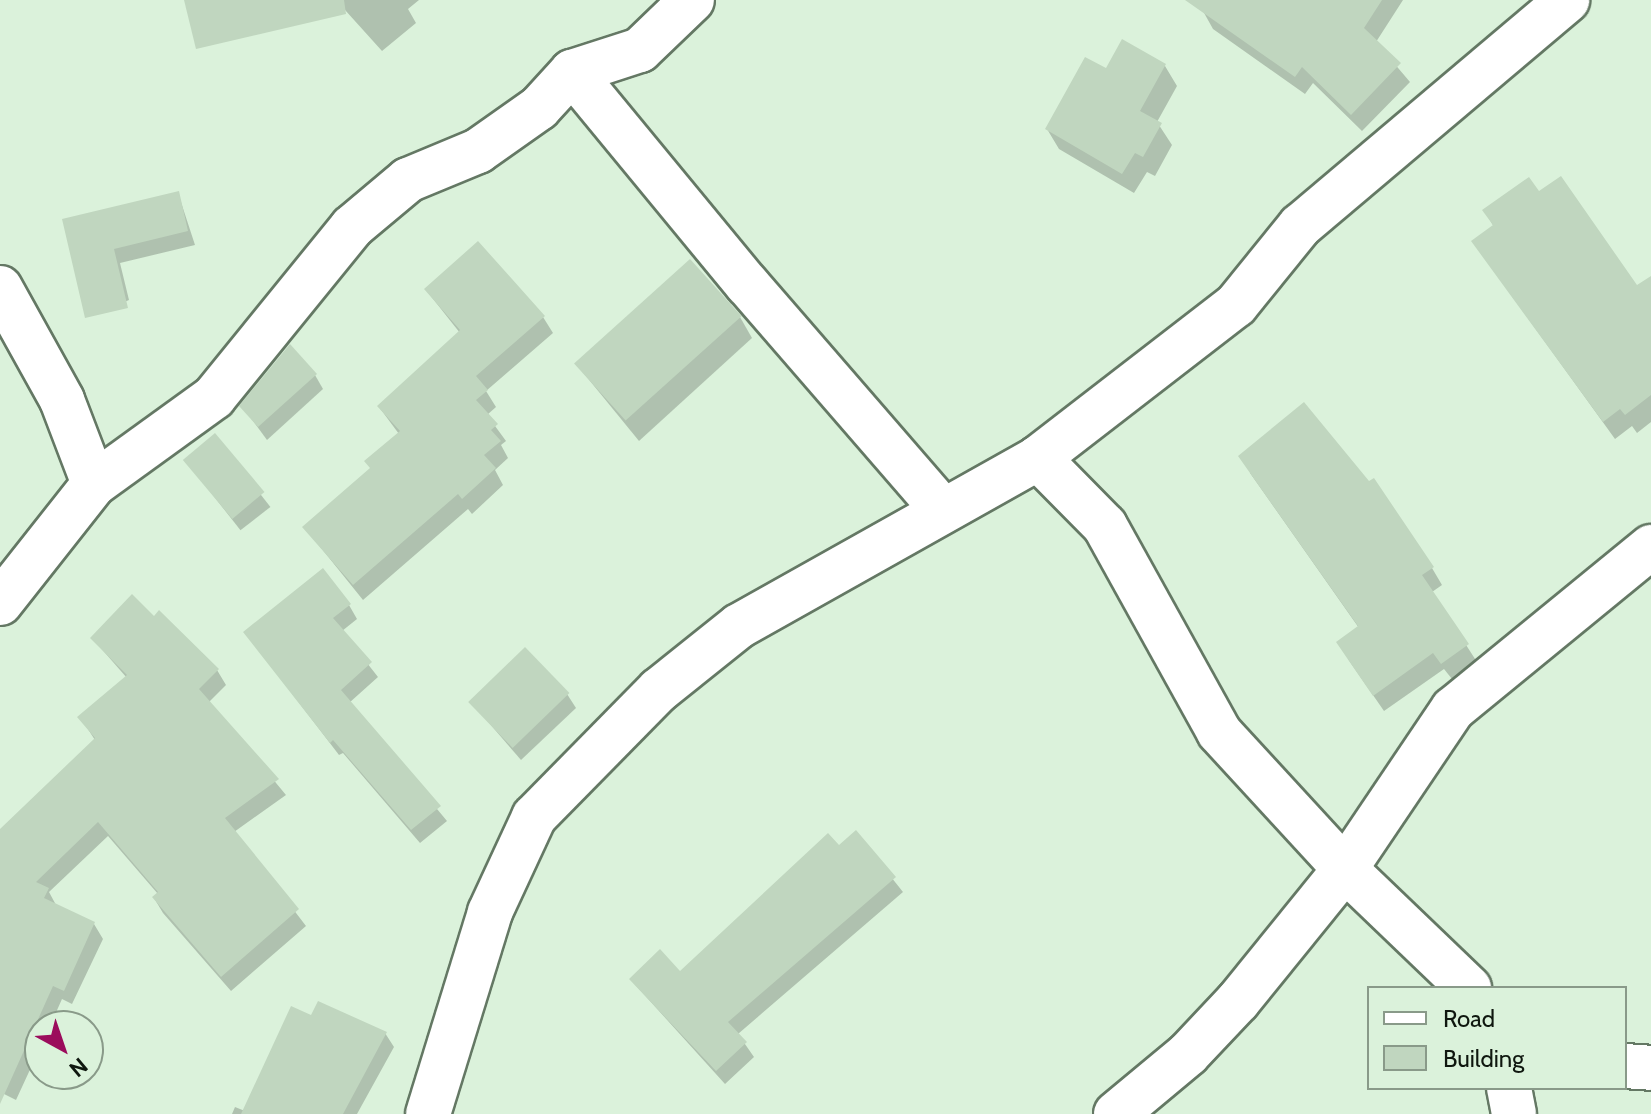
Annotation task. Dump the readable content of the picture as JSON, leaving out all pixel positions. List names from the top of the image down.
{
  "legend": ["Road", "Building"],
  "north": "bottom right"
}
